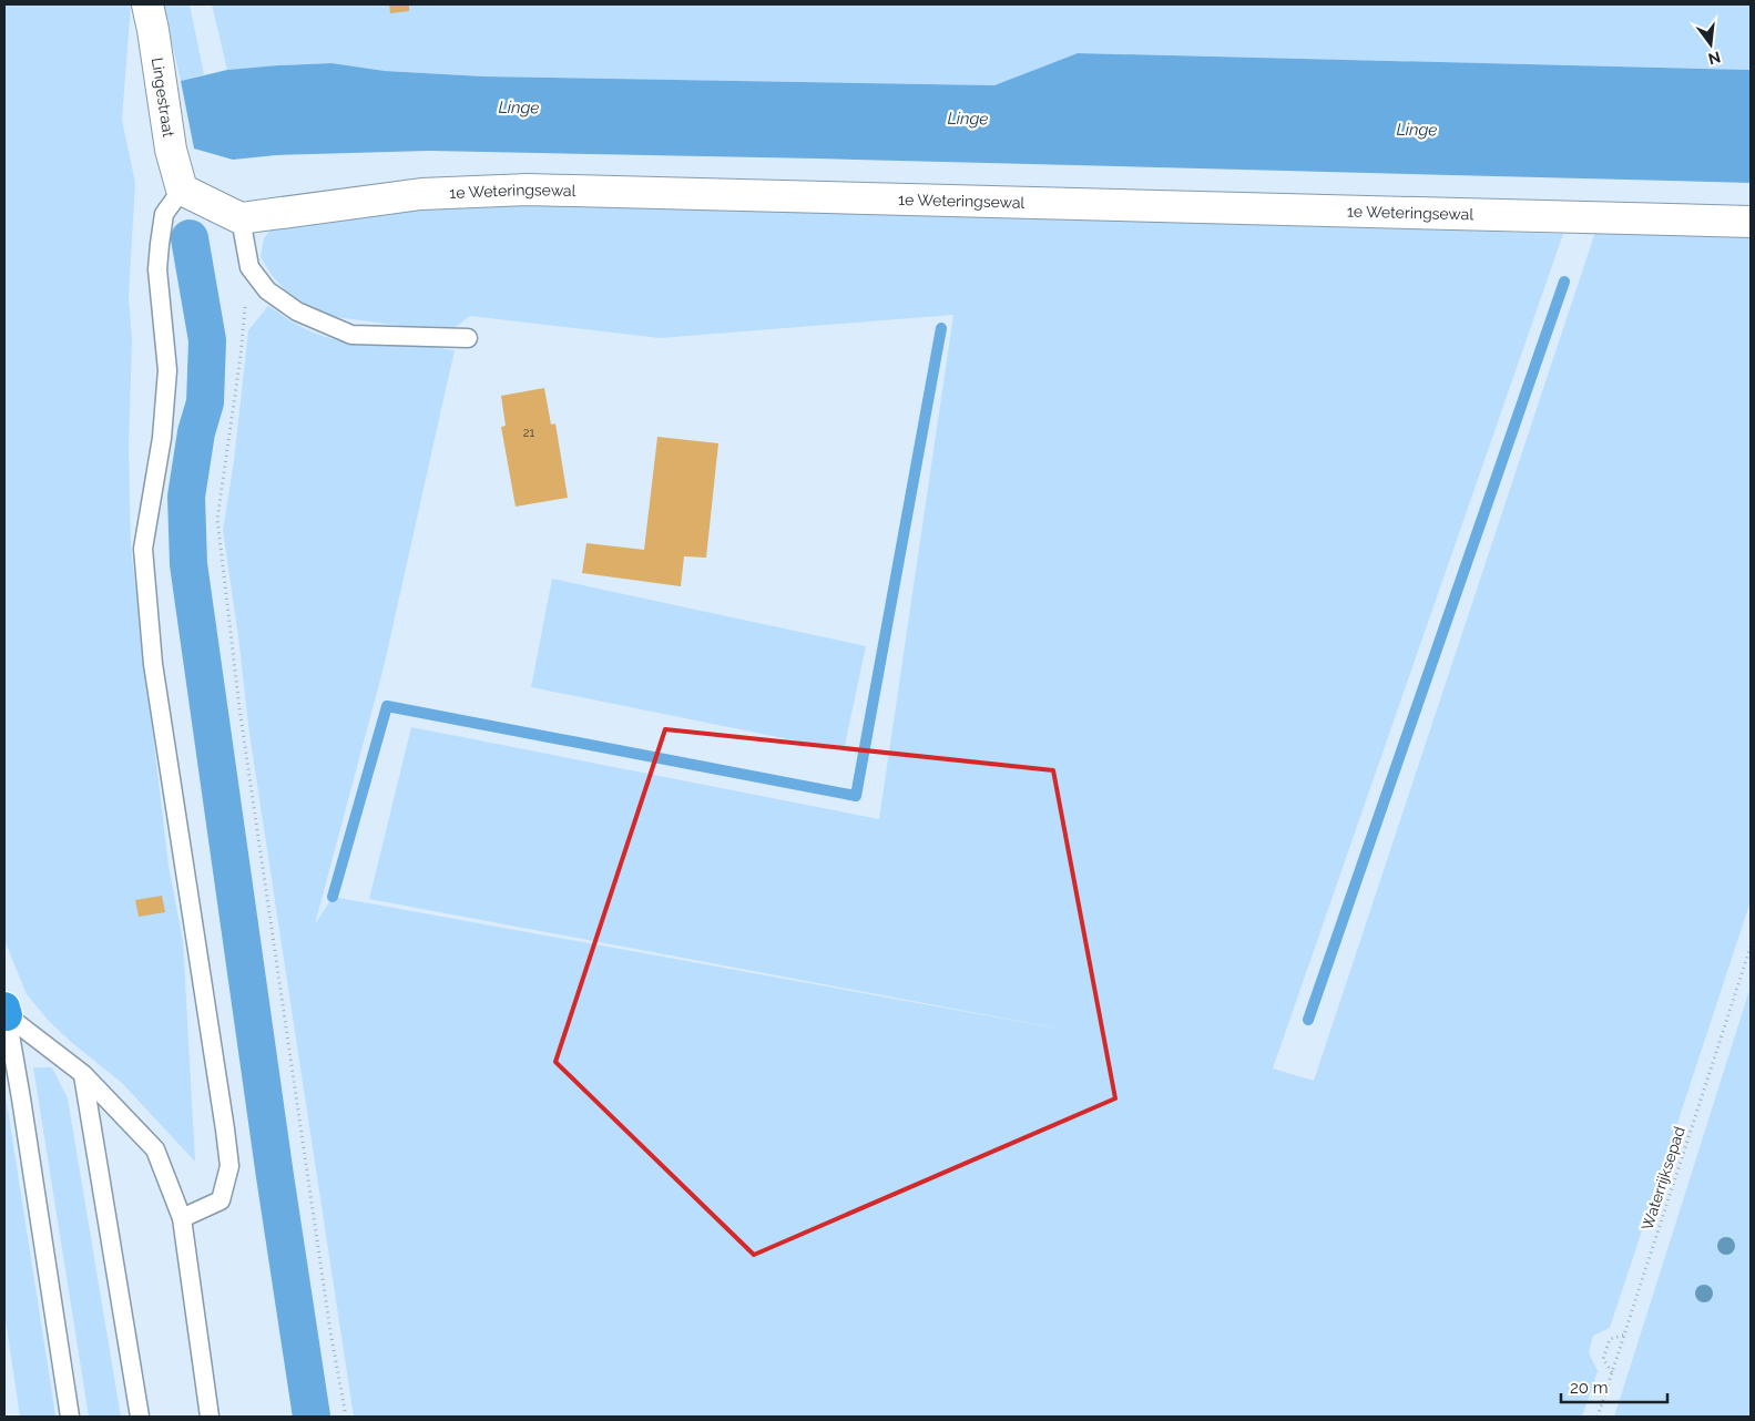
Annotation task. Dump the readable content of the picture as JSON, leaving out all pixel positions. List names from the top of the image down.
{
  "streets": {
    "street": ["Lingestraat", "1e Weteringsewal"],
    "path": ["Waterrijksepad"]
  },
  "water": ["Linge"],
  "house_numbers": ["21"],
  "scale_bar": "20 m",
  "north": "bottom"
}
